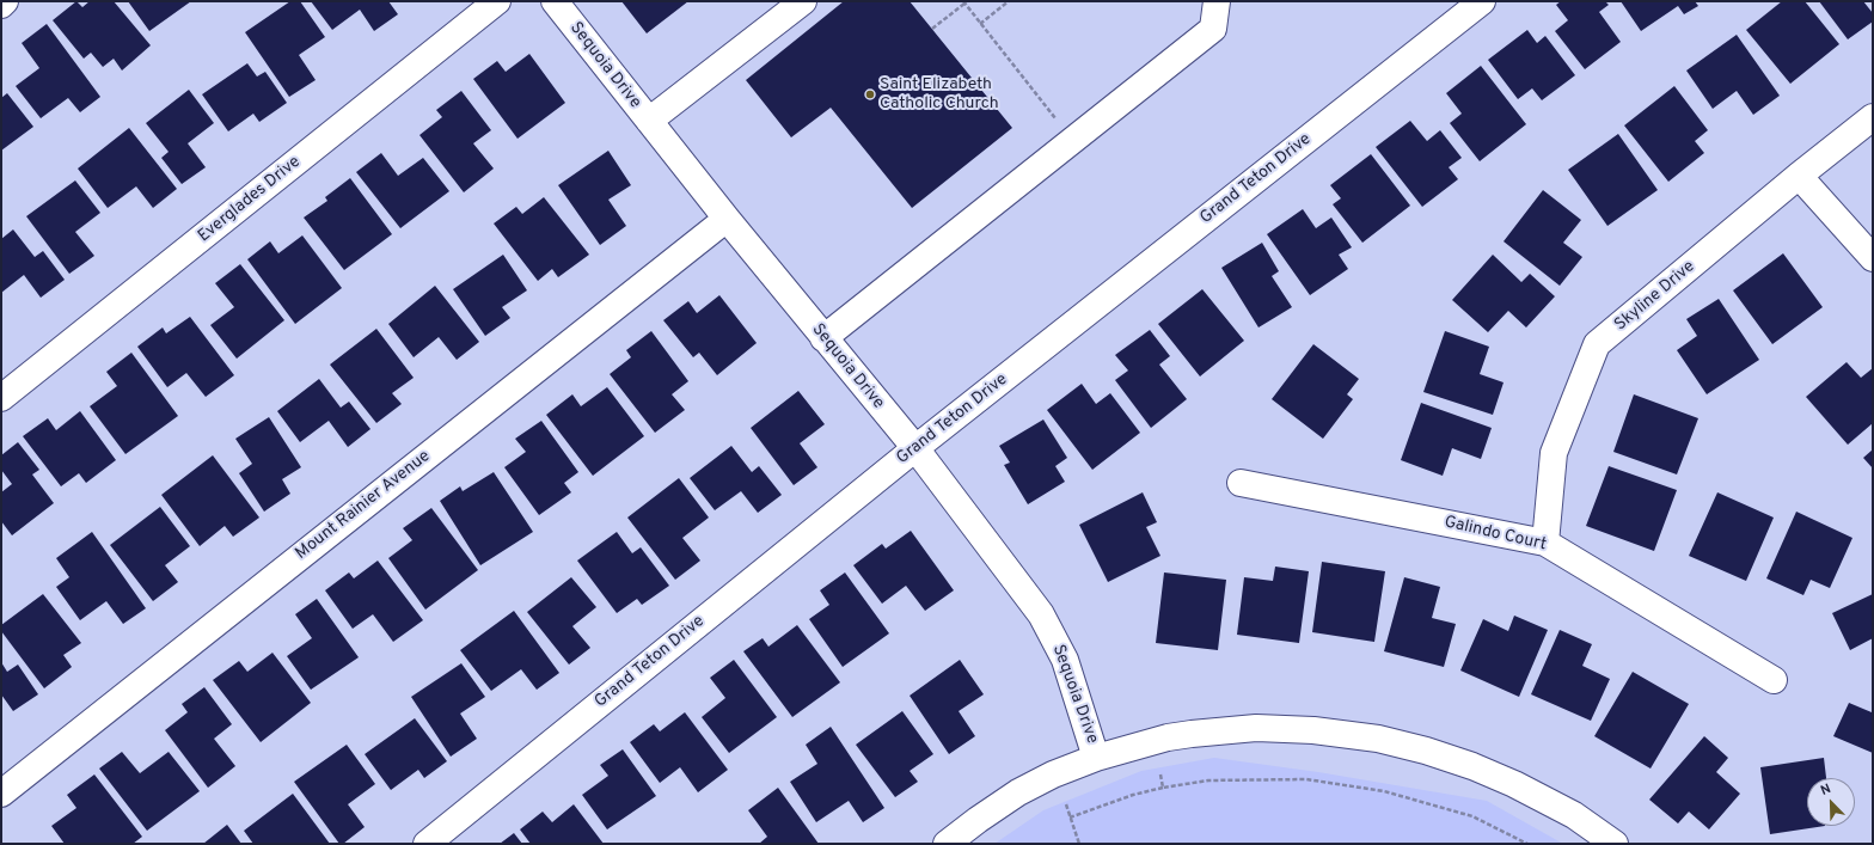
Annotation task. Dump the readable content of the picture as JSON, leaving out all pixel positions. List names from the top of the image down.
{
  "streets": {
    "street": [
      "Sequoia Drive",
      "Grand Teton Drive",
      "Everglades Drive",
      "Skyline Drive",
      "Mount Rainier Avenue",
      "Galindo Court"
    ]
  },
  "crossings": [
    ["Sequoia Drive", "Grand Teton Drive"],
    ["Sequoia Drive", "Mount Rainier Avenue"],
    ["Skyline Drive", "Galindo Court"]
  ],
  "places": ["Saint Elizabeth Catholic Church"],
  "north": "top left"
}
